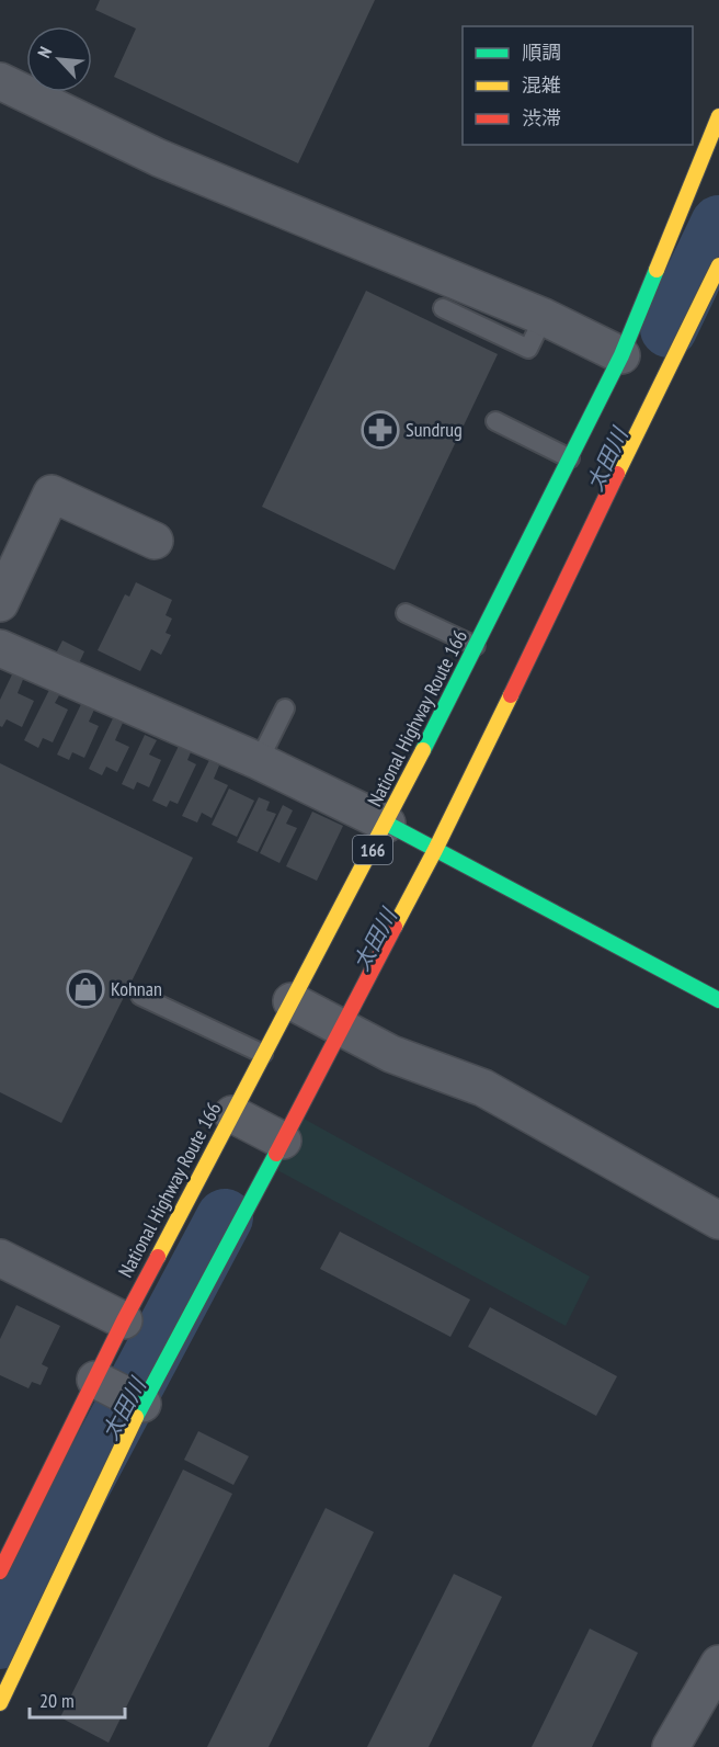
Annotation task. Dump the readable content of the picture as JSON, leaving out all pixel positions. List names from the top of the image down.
{
  "streets": {
    "main road": ["National Highway Route 166", "166"]
  },
  "water": ["太田川"],
  "places": {
    "pharmacy": ["Sundrug"],
    "shop": ["Kohnan"]
  },
  "legend": ["順調", "混雑", "渋滞"],
  "scale_bar": "20 m",
  "north": "top left"
}
